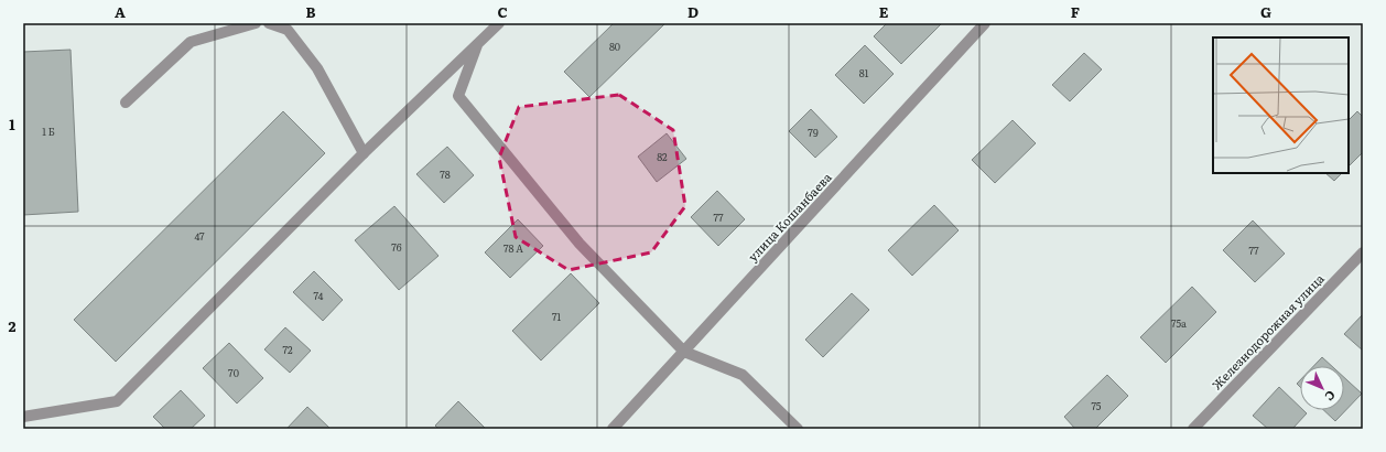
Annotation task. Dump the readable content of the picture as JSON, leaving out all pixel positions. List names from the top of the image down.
{
  "streets": {
    "street": ["улица Кошанбаева", "Железнодорожная улица"]
  },
  "house_numbers": [
    "80",
    "81",
    "1 Б",
    "79",
    "82",
    "78",
    "77",
    "47",
    "76",
    "78 А",
    "77",
    "74",
    "71",
    "75а",
    "72",
    "70",
    "75"
  ],
  "north": "bottom right",
  "grid": {
    "columns": [
      "A",
      "B",
      "C",
      "D",
      "E",
      "F",
      "G"
    ],
    "rows": ["1", "2"]
  }
}
